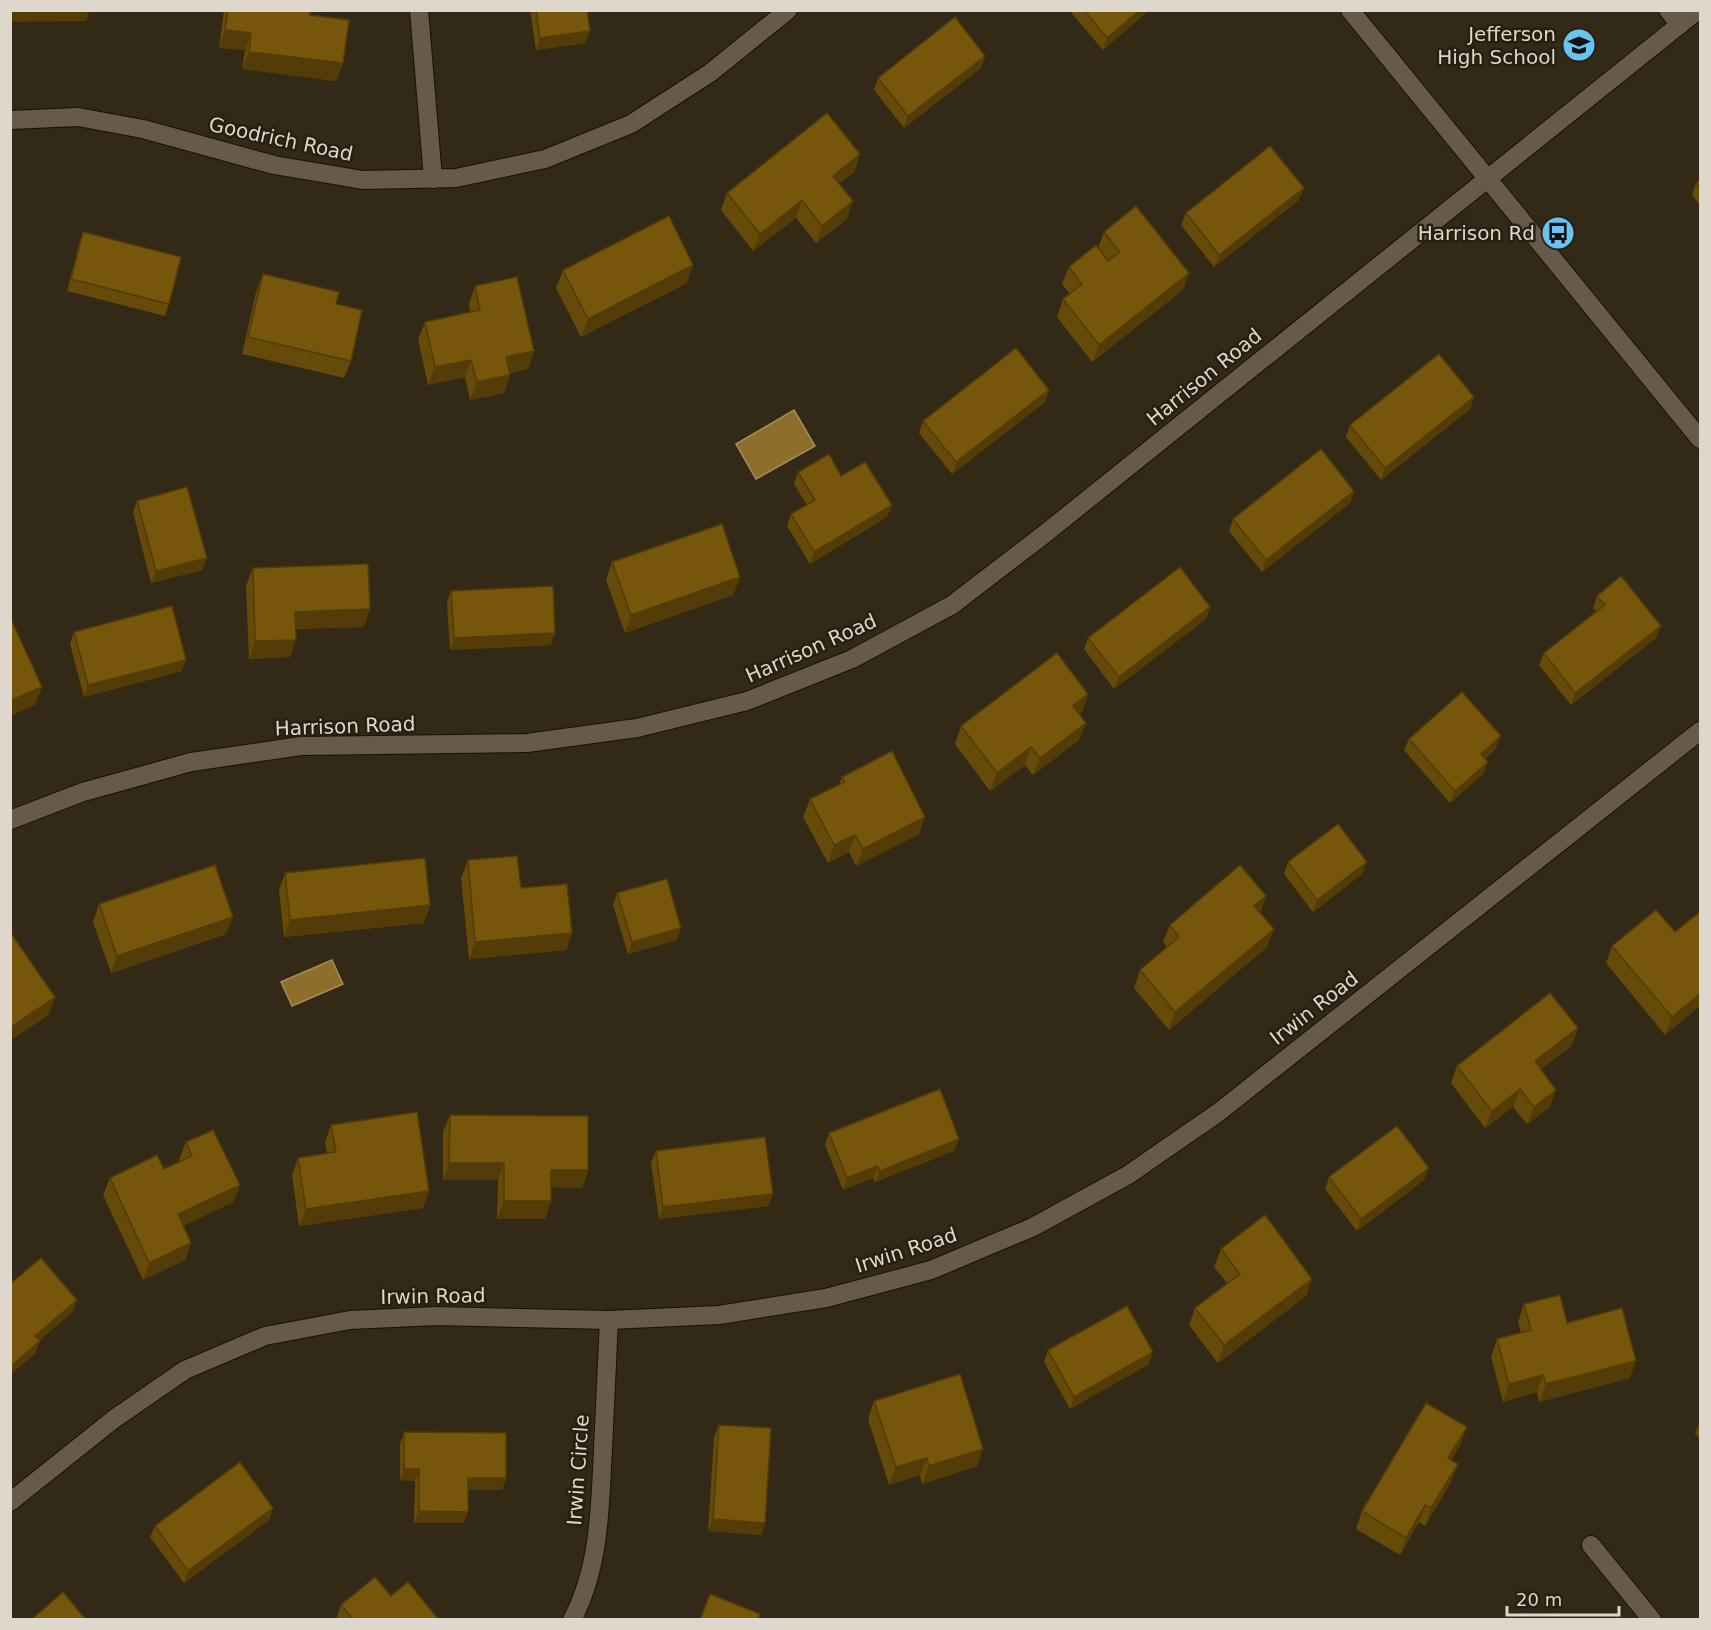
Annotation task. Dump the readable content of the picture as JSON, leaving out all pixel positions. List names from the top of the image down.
{
  "streets": {
    "street": [
      "Goodrich Road",
      "Harrison Road",
      "Irwin Road",
      "Irwin Circle"
    ]
  },
  "crossings": [
    ["Irwin Road", "Irwin Circle"]
  ],
  "places": {
    "school or university": ["Jefferson High School"],
    "bus stop": ["Harrison Rd"]
  },
  "scale_bar": "20 m"
}
